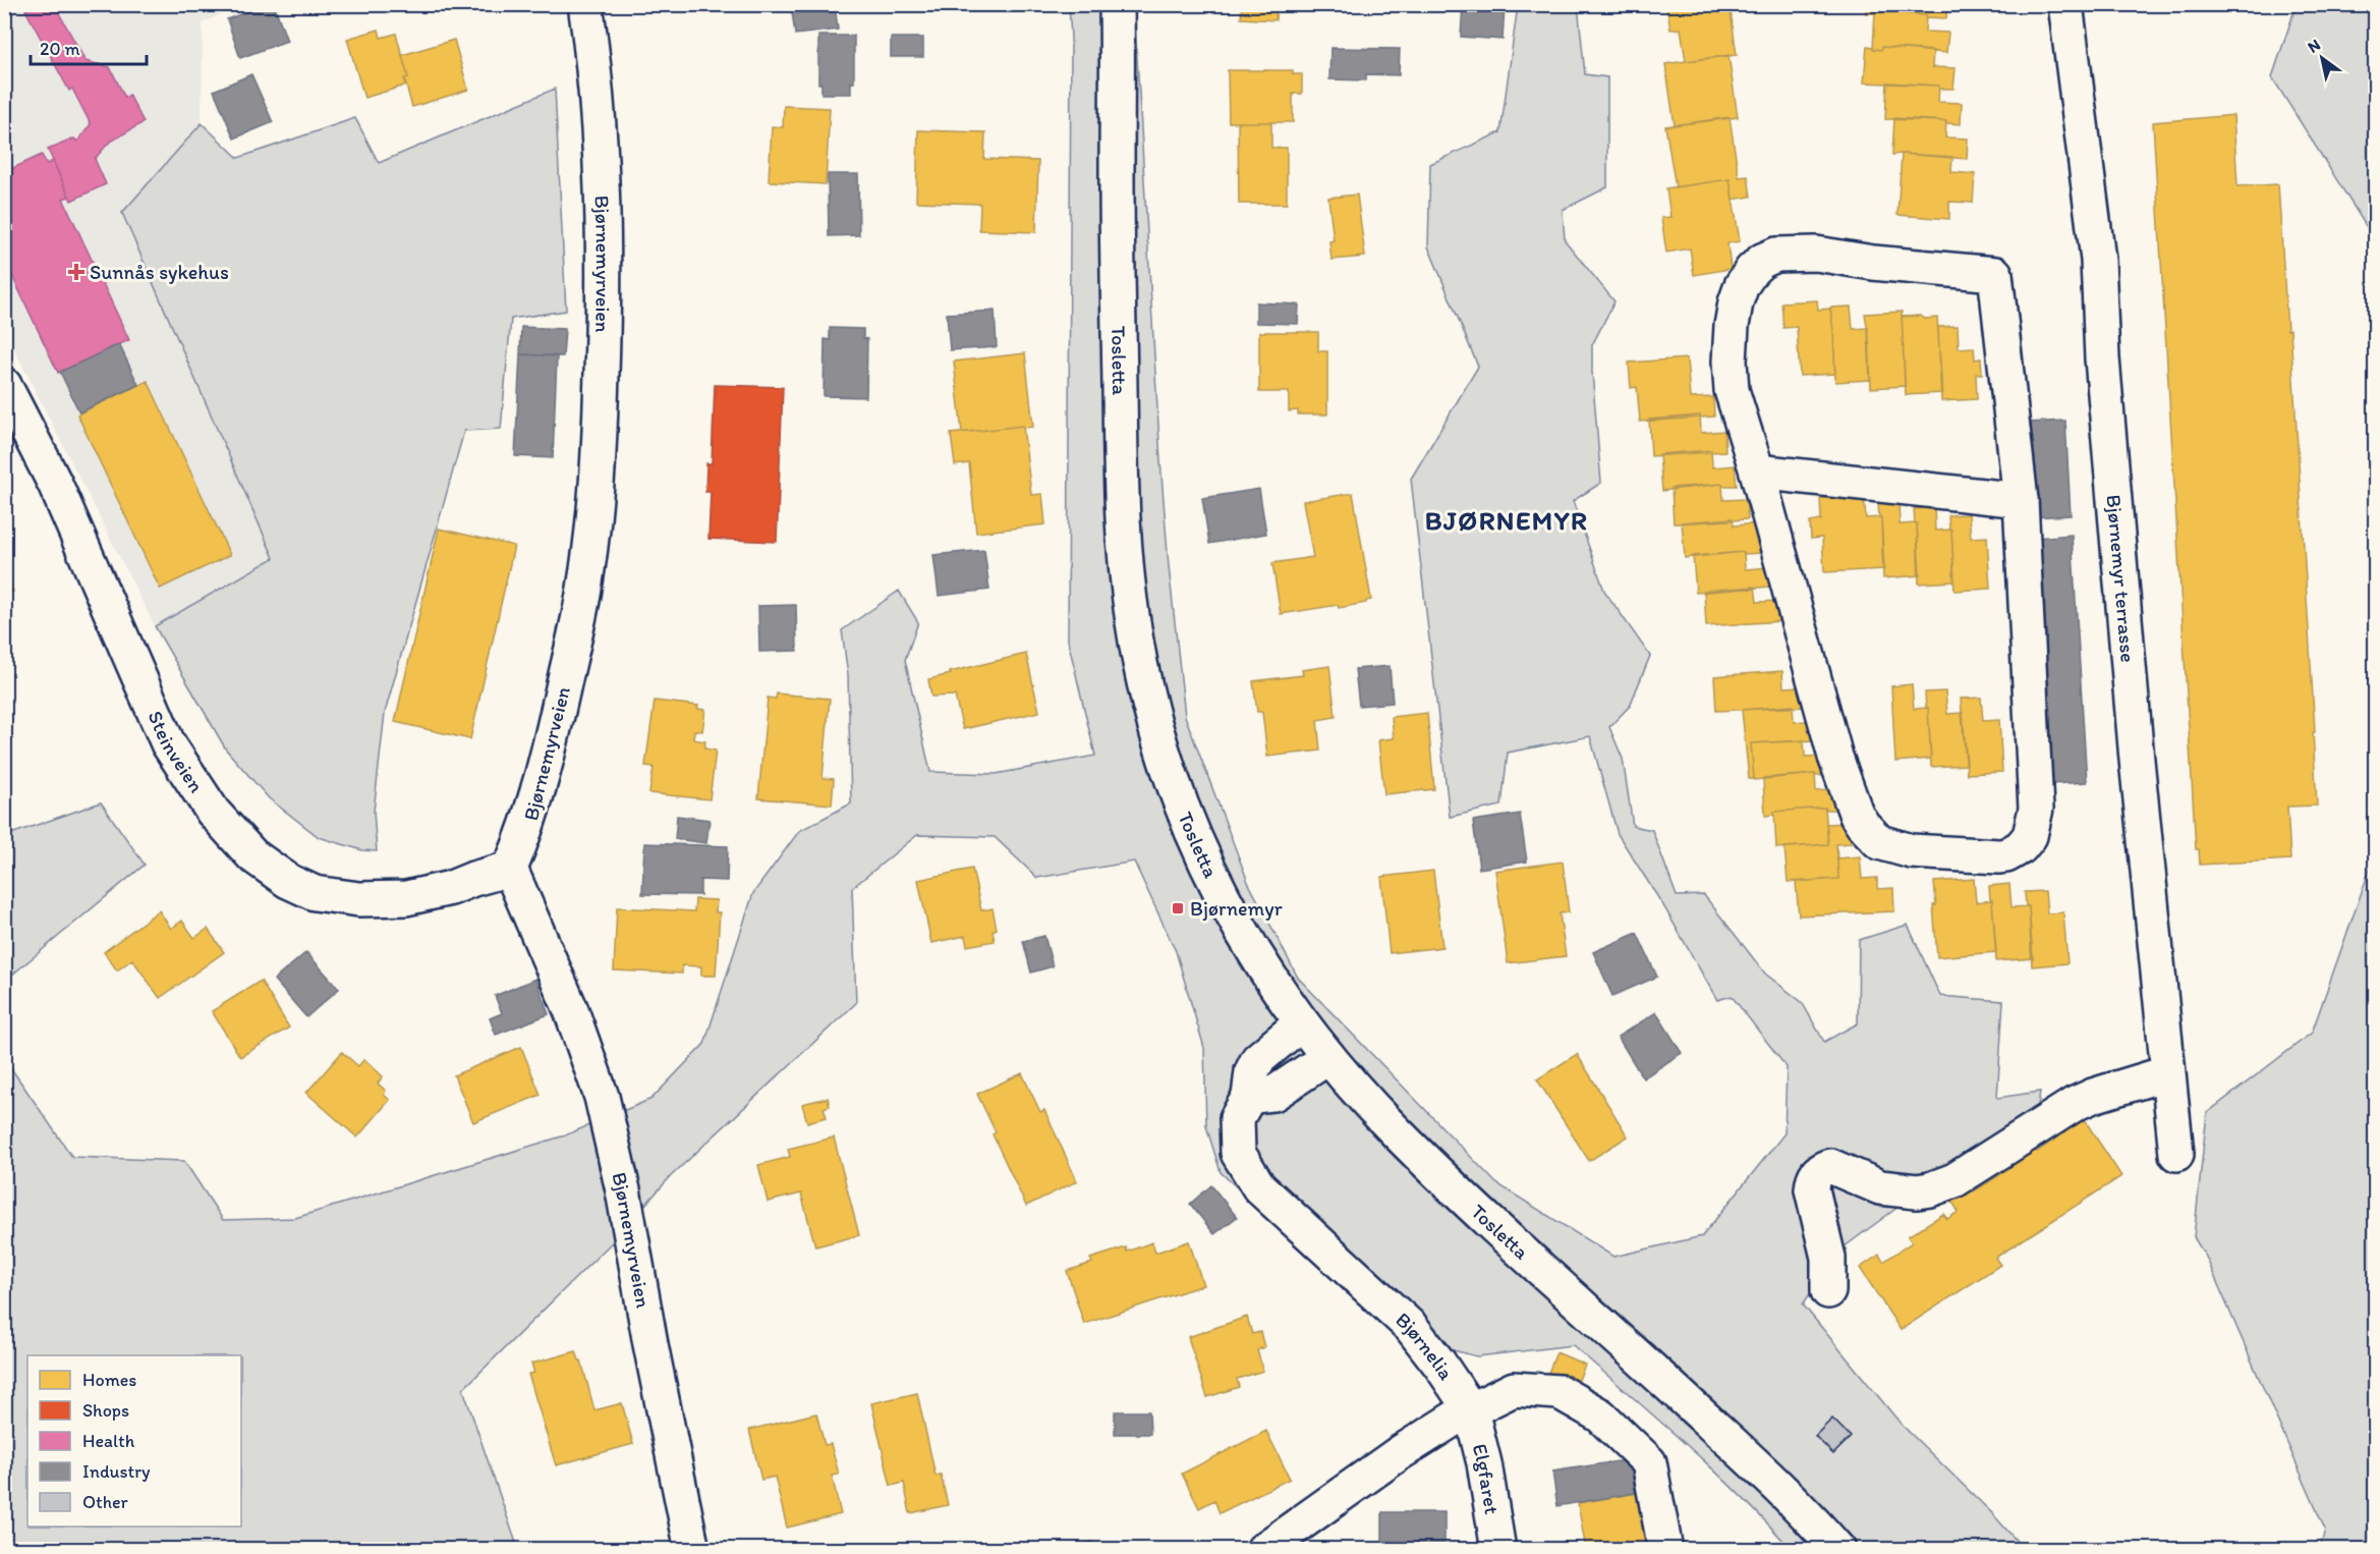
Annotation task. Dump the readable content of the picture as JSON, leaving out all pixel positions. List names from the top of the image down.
{
  "streets": {
    "street": [
      "Bjørnemyrveien",
      "Tosletta",
      "Bjørnemyr terrasse",
      "Steinveien",
      "Bjørnelia",
      "Elgfaret"
    ]
  },
  "crossings": [
    ["Bjørnemyrveien", "Steinveien"],
    ["Tosletta", "Bjørnelia"],
    ["Bjørnelia", "Elgfaret"]
  ],
  "districts": ["BJØRNEMYR"],
  "places": {
    "health": ["Sunnås sykehus"],
    "transit": ["Bjørnemyr"]
  },
  "legend": [
    "Homes",
    "Shops",
    "Health",
    "Industry",
    "Other"
  ],
  "scale_bar": "20 m",
  "north": "top left"
}
